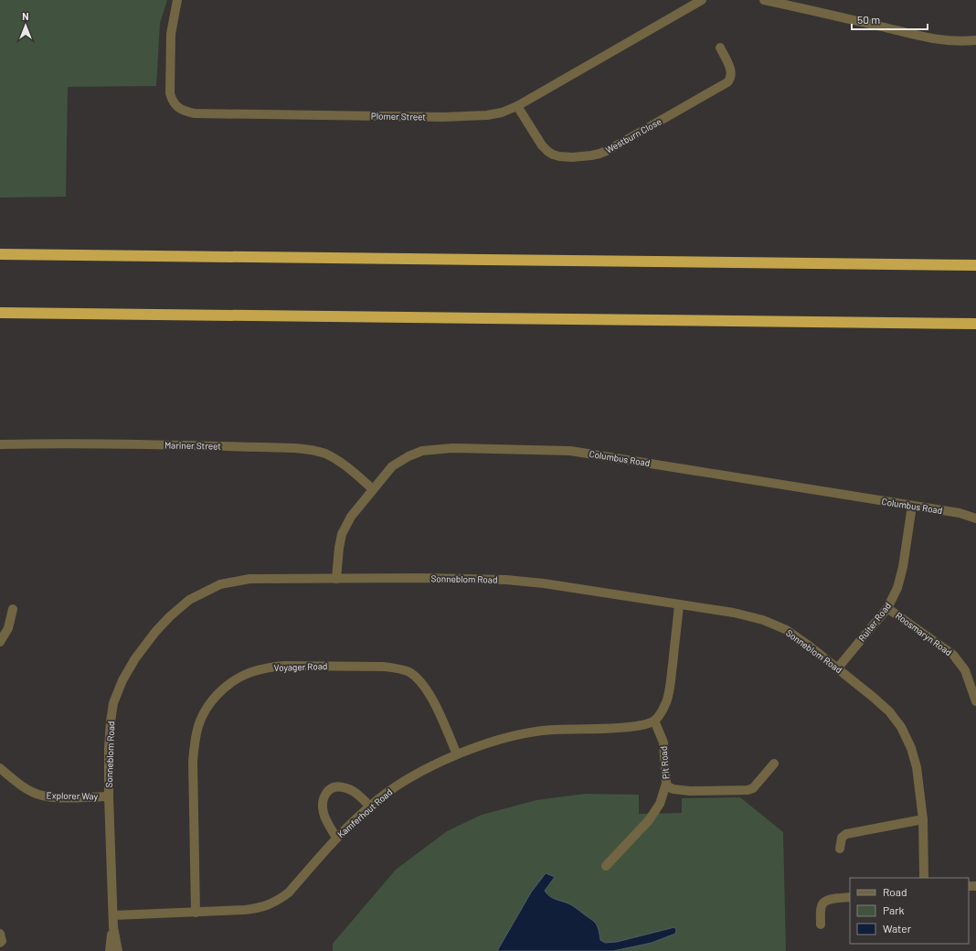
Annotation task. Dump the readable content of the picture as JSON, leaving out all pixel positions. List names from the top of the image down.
{
  "streets": {
    "street": [
      "Plomer Street",
      "Westburn Close",
      "Mariner Street",
      "Columbus Road",
      "Sonneblom Road",
      "Ruiter Road",
      "Roosmaryn Road",
      "Voyager Road",
      "Pit Road",
      "Explorer Way",
      "Kamferhout Road"
    ]
  },
  "crossings": [
    ["Plomer Street", "Westburn Close"],
    ["Mariner Street", "Columbus Road"],
    ["Columbus Road", "Sonneblom Road"],
    ["Columbus Road", "Ruiter Road"],
    ["Sonneblom Road", "Ruiter Road"],
    ["Sonneblom Road", "Explorer Way"],
    ["Sonneblom Road", "Kamferhout Road"],
    ["Ruiter Road", "Roosmaryn Road"],
    ["Voyager Road", "Kamferhout Road"],
    ["Pit Road", "Kamferhout Road"]
  ],
  "legend": ["Road", "Park", "Water"],
  "scale_bar": "50 m",
  "north": "top"
}
